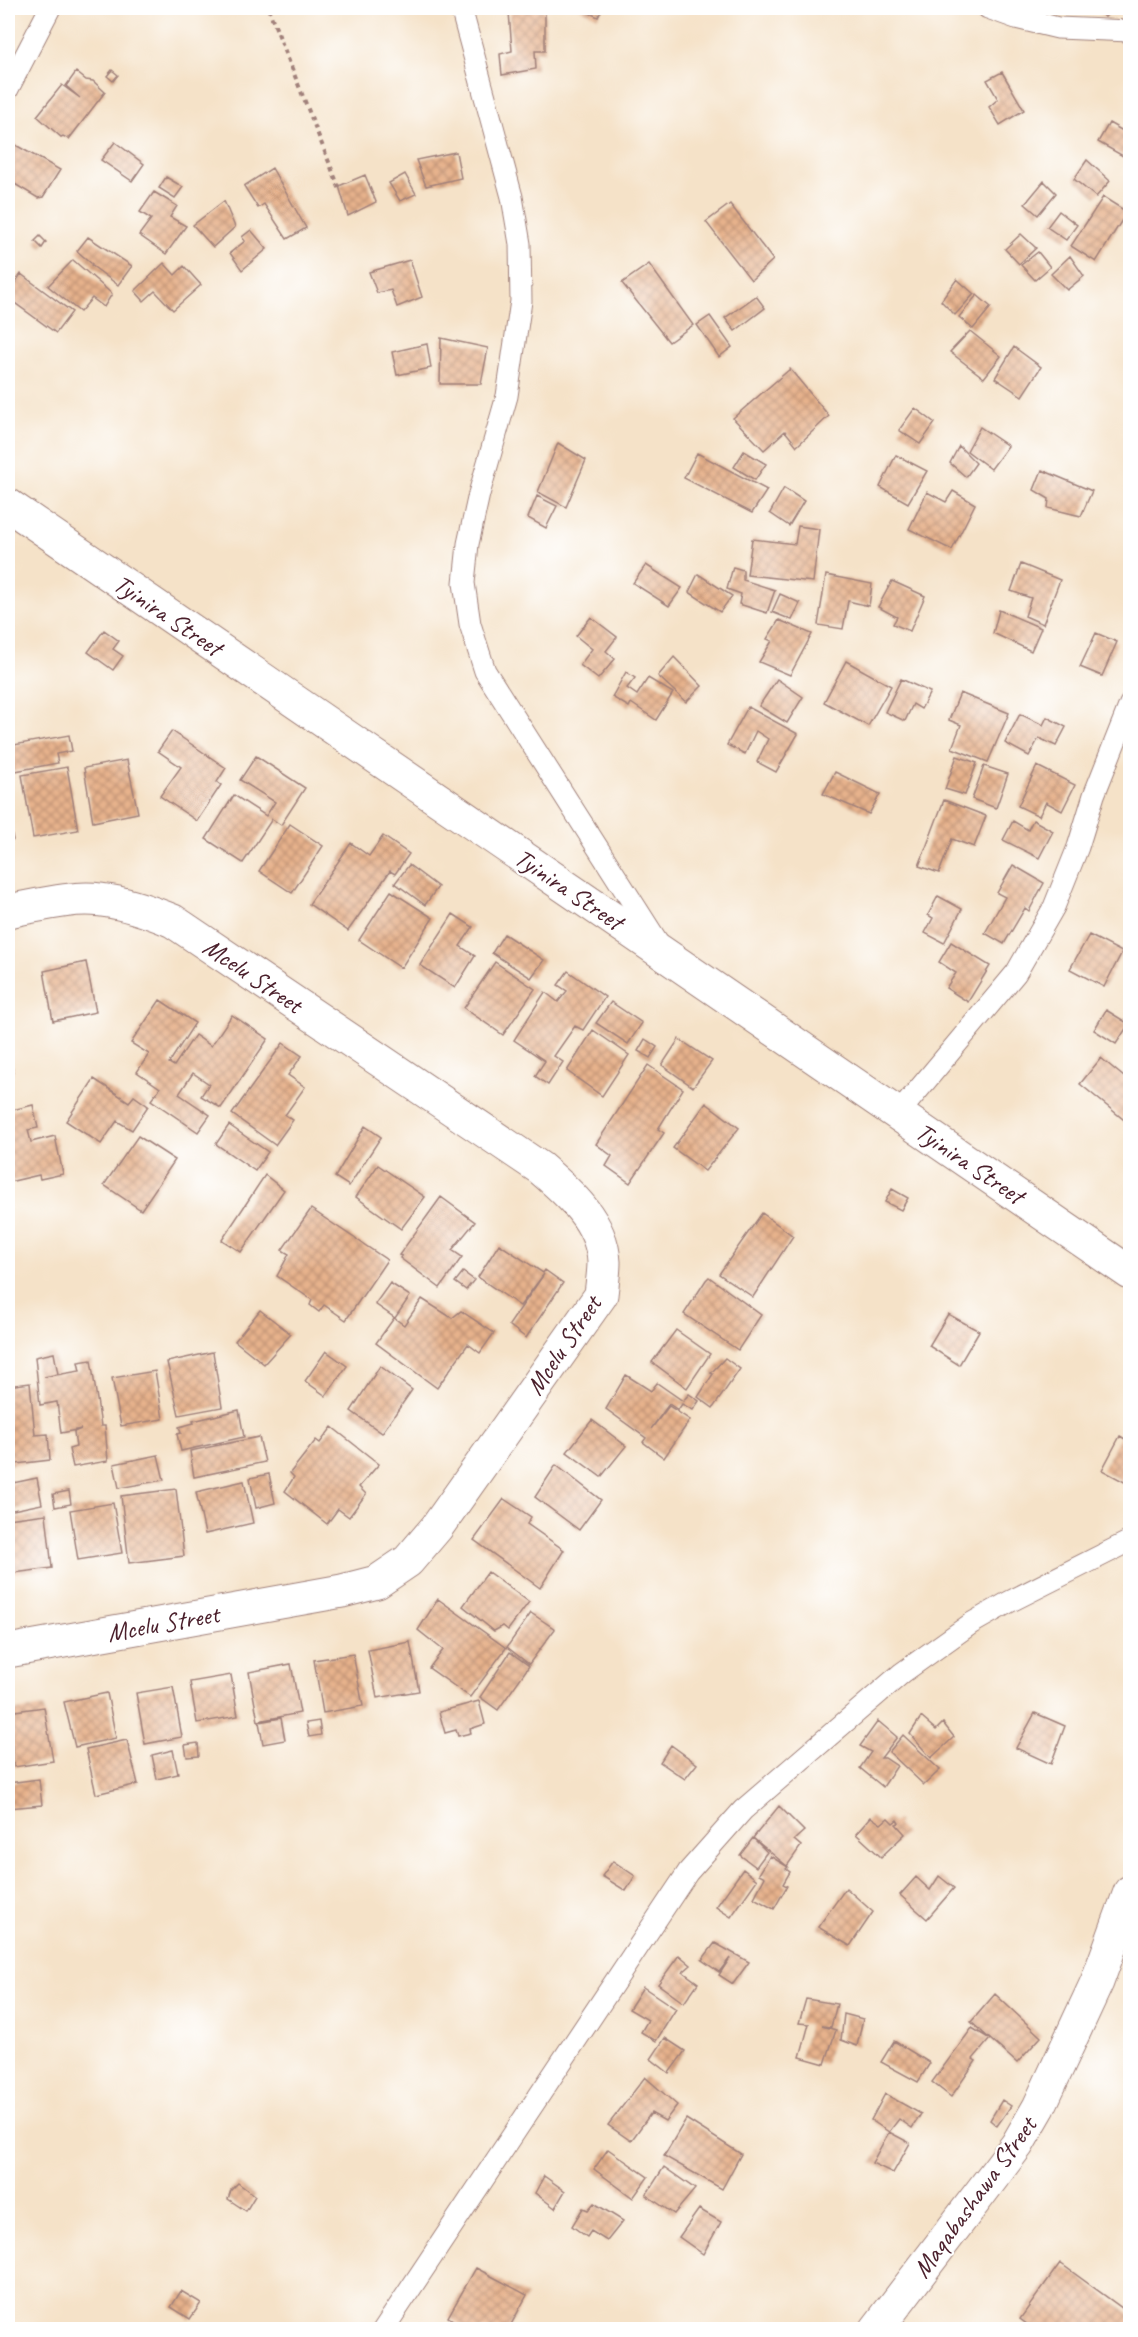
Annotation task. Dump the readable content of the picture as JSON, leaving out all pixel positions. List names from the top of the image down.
{
  "streets": {
    "street": ["Tyinira Street", "Mcelu Street", "Maqabashawa Street"]
  }
}
